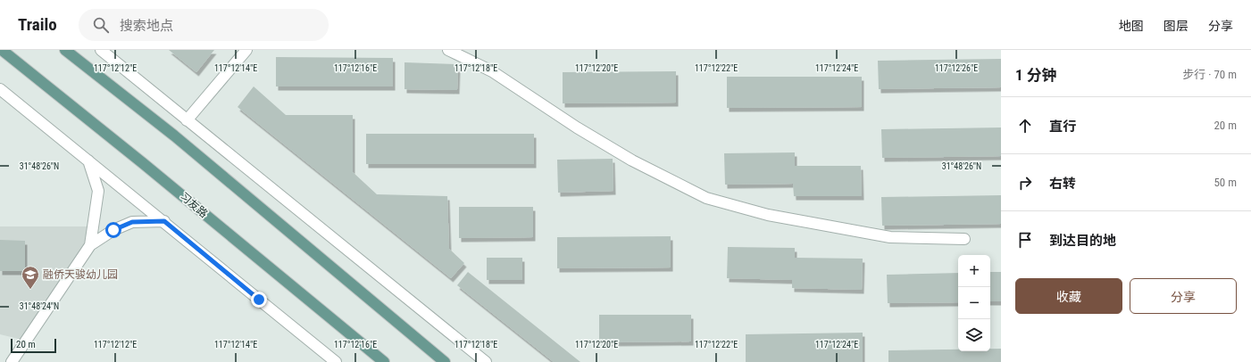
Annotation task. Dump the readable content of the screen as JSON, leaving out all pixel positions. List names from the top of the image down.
{
  "streets": {
    "main road": ["习友路"]
  },
  "places": {
    "school or university": ["融侨天骏幼儿园"]
  },
  "scale_bar": "20 m",
  "page": {
    "header": "Trailo",
    "search": "搜索地点",
    "nav": ["地图", "图层", "分享"],
    "heading": ["1 分钟", "步行 · 70 m"],
    "list": [
      ["直行", "20 m"],
      ["右转", "50 m"],
      "到达目的地"
    ],
    "map_buttons": ["+", "−"],
    "buttons": ["收藏", "分享"],
    "scale": "20 m"
  },
  "coordinates": [
    "117°12'12\"E",
    "117°12'14\"E",
    "117°12'16\"E",
    "117°12'18\"E",
    "117°12'20\"E",
    "117°12'22\"E",
    "117°12'24\"E",
    "117°12'26\"E",
    "31°48'26\"N",
    "31°48'24\"N"
  ]
}
